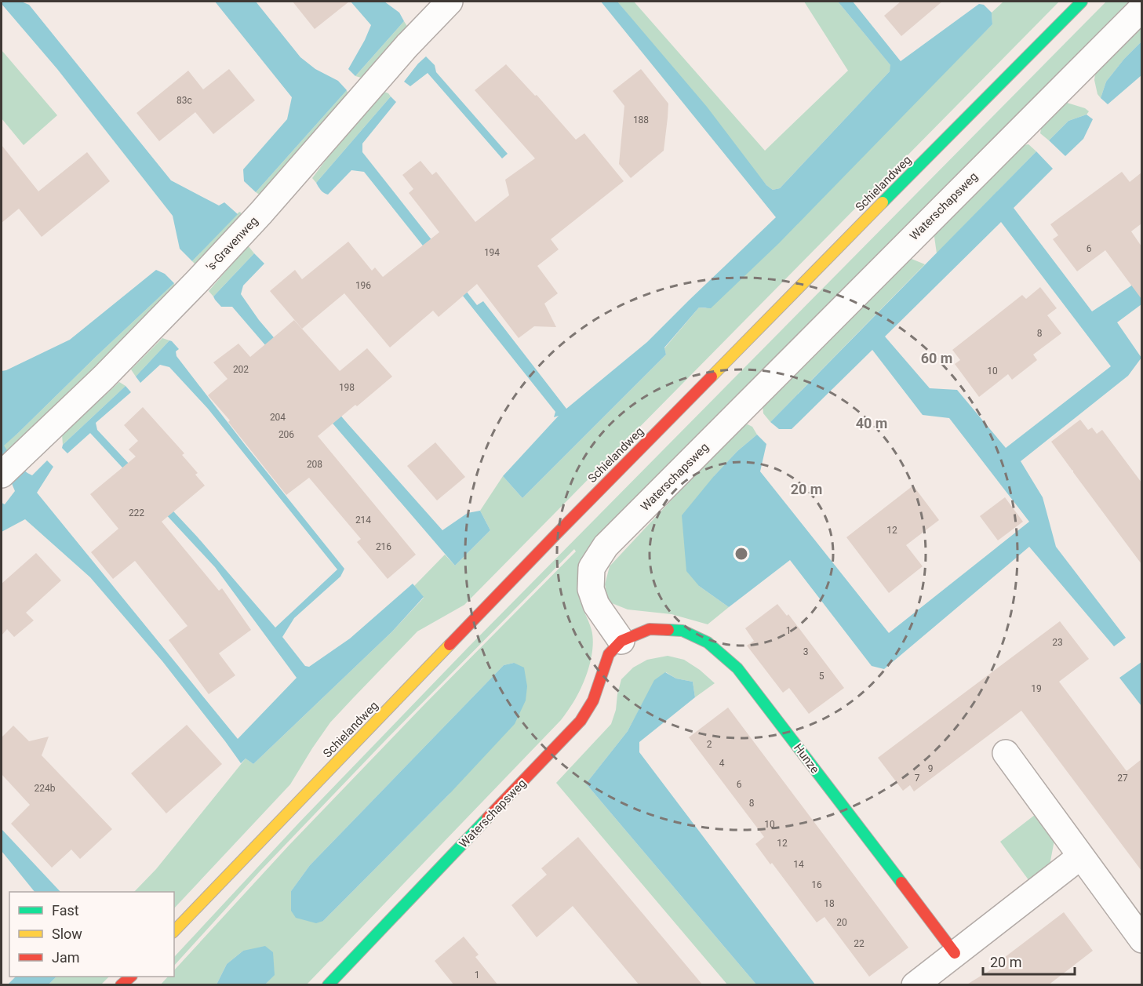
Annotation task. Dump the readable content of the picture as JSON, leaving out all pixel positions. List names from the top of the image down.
{
  "streets": {
    "main road": ["Schielandweg", "Waterschapsweg", "Hunze"],
    "street": ["'s-Gravenweg"]
  },
  "crossings": [
    ["Waterschapsweg", "Hunze"]
  ],
  "house_numbers": [
    "83c",
    "188",
    "6",
    "194",
    "196",
    "8",
    "202",
    "10",
    "198",
    "204",
    "206",
    "208",
    "222",
    "214",
    "12",
    "216",
    "1",
    "23",
    "3",
    "5",
    "19",
    "2",
    "4",
    "9",
    "7",
    "27",
    "6",
    "224b",
    "8",
    "10",
    "12",
    "14",
    "16",
    "18",
    "20",
    "22",
    "1"
  ],
  "legend": ["Fast", "Slow", "Jam"],
  "scale_bar": "20 m",
  "rings": ["60 m", "40 m", "20 m"]
}
